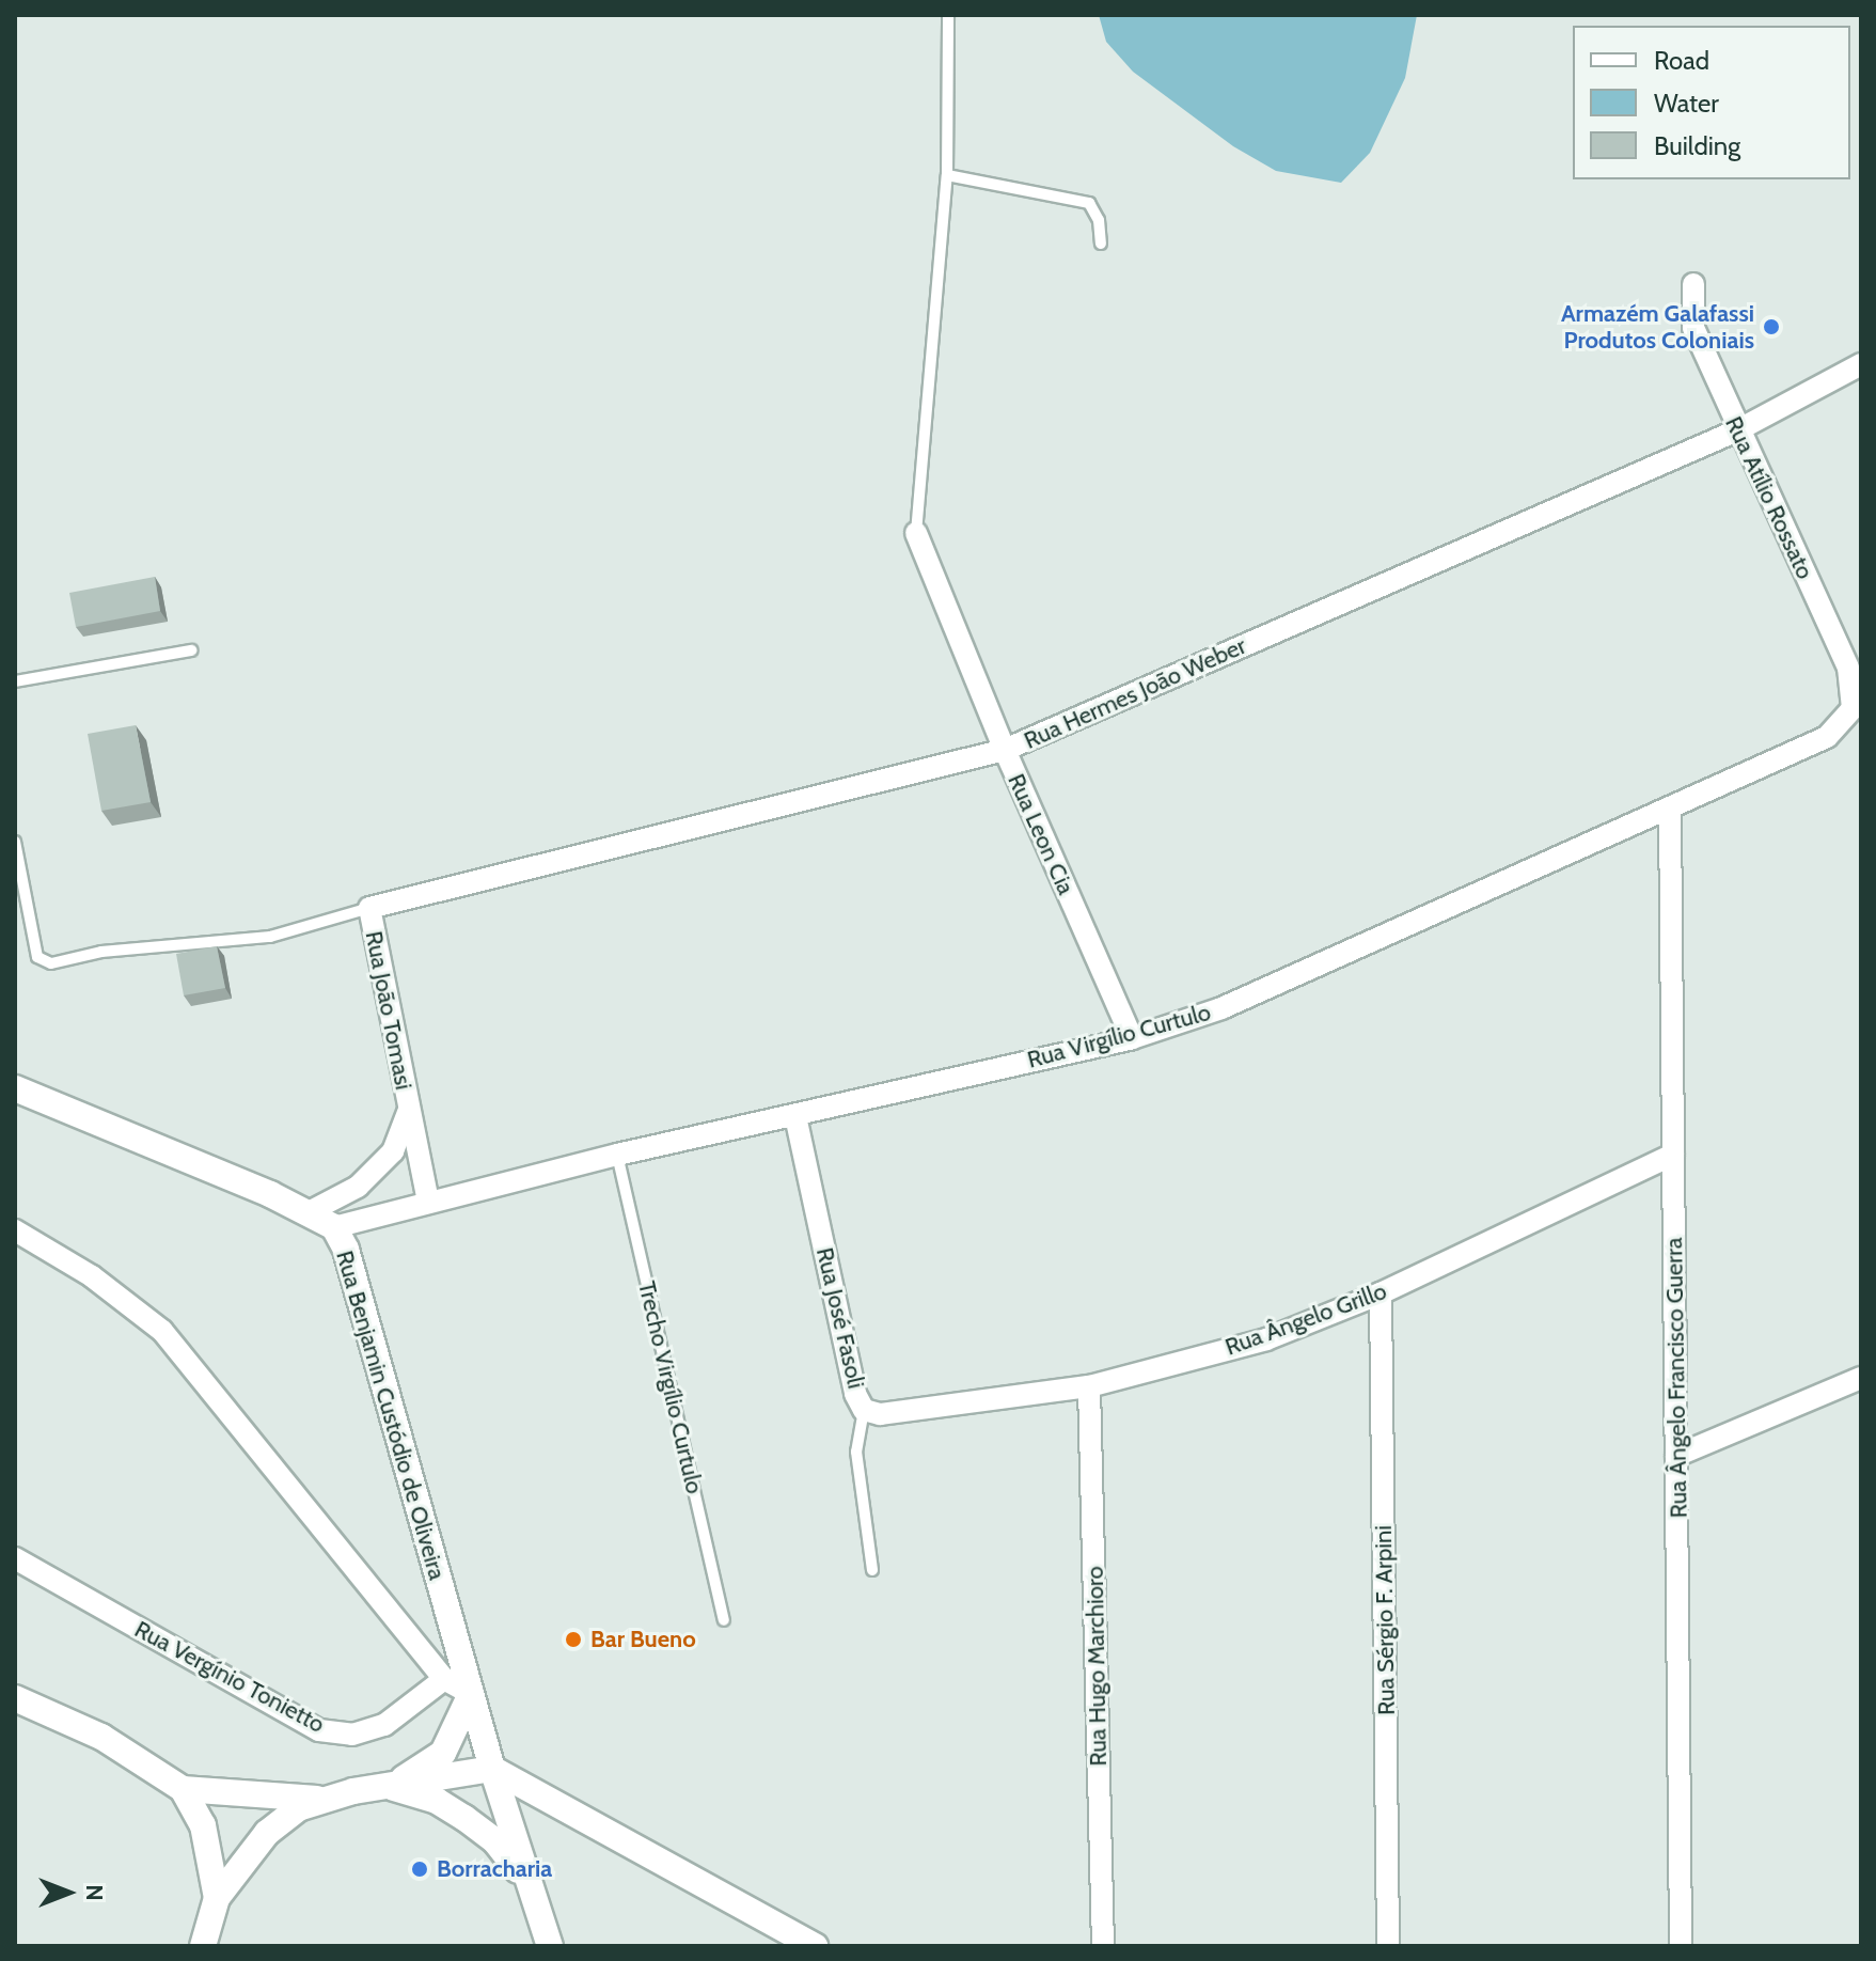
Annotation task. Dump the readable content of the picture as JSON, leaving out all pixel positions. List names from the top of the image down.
{
  "streets": {
    "main road": ["Rua Benjamin Custódio de Oliveira"],
    "street": [
      "Rua Atílio Rossato",
      "Rua Hermes João Weber",
      "Rua Leon Cia",
      "Rua João Tomasi",
      "Rua Virgílio Curtulo",
      "Rua José Fasoli",
      "Rua Ângelo Grillo",
      "Rua Ângelo Francisco Guerra",
      "Rua Sérgio F. Arpini",
      "Rua Hugo Marchioro",
      "Rua Vergínio Tonietto"
    ],
    "lane": ["Trecho Virgílio Curtulo"]
  },
  "crossings": [
    ["Rua Atílio Rossato", "Rua Hermes João Weber"],
    ["Rua Atílio Rossato", "Rua Virgílio Curtulo"],
    ["Rua Hermes João Weber", "Rua Leon Cia"],
    ["Rua Hermes João Weber", "Rua João Tomasi"],
    ["Rua Leon Cia", "Rua Virgílio Curtulo"],
    ["Rua João Tomasi", "Rua Virgílio Curtulo"],
    ["Rua João Tomasi", "Rua Benjamin Custódio de Oliveira"],
    ["Rua Virgílio Curtulo", "Rua José Fasoli"],
    ["Rua Virgílio Curtulo", "Rua Ângelo Francisco Guerra"],
    ["Rua Virgílio Curtulo", "Trecho Virgílio Curtulo"],
    ["Rua Virgílio Curtulo", "Rua Benjamin Custódio de Oliveira"],
    ["Rua José Fasoli", "Rua Ângelo Grillo"],
    ["Rua Ângelo Grillo", "Rua Ângelo Francisco Guerra"],
    ["Rua Ângelo Grillo", "Rua Sérgio F. Arpini"],
    ["Rua Ângelo Grillo", "Rua Hugo Marchioro"]
  ],
  "places": ["Armazém Galafassi Produtos Coloniais", "Bar Bueno", "Borracharia"],
  "legend": ["Road", "Water", "Building"],
  "north": "right"
}
